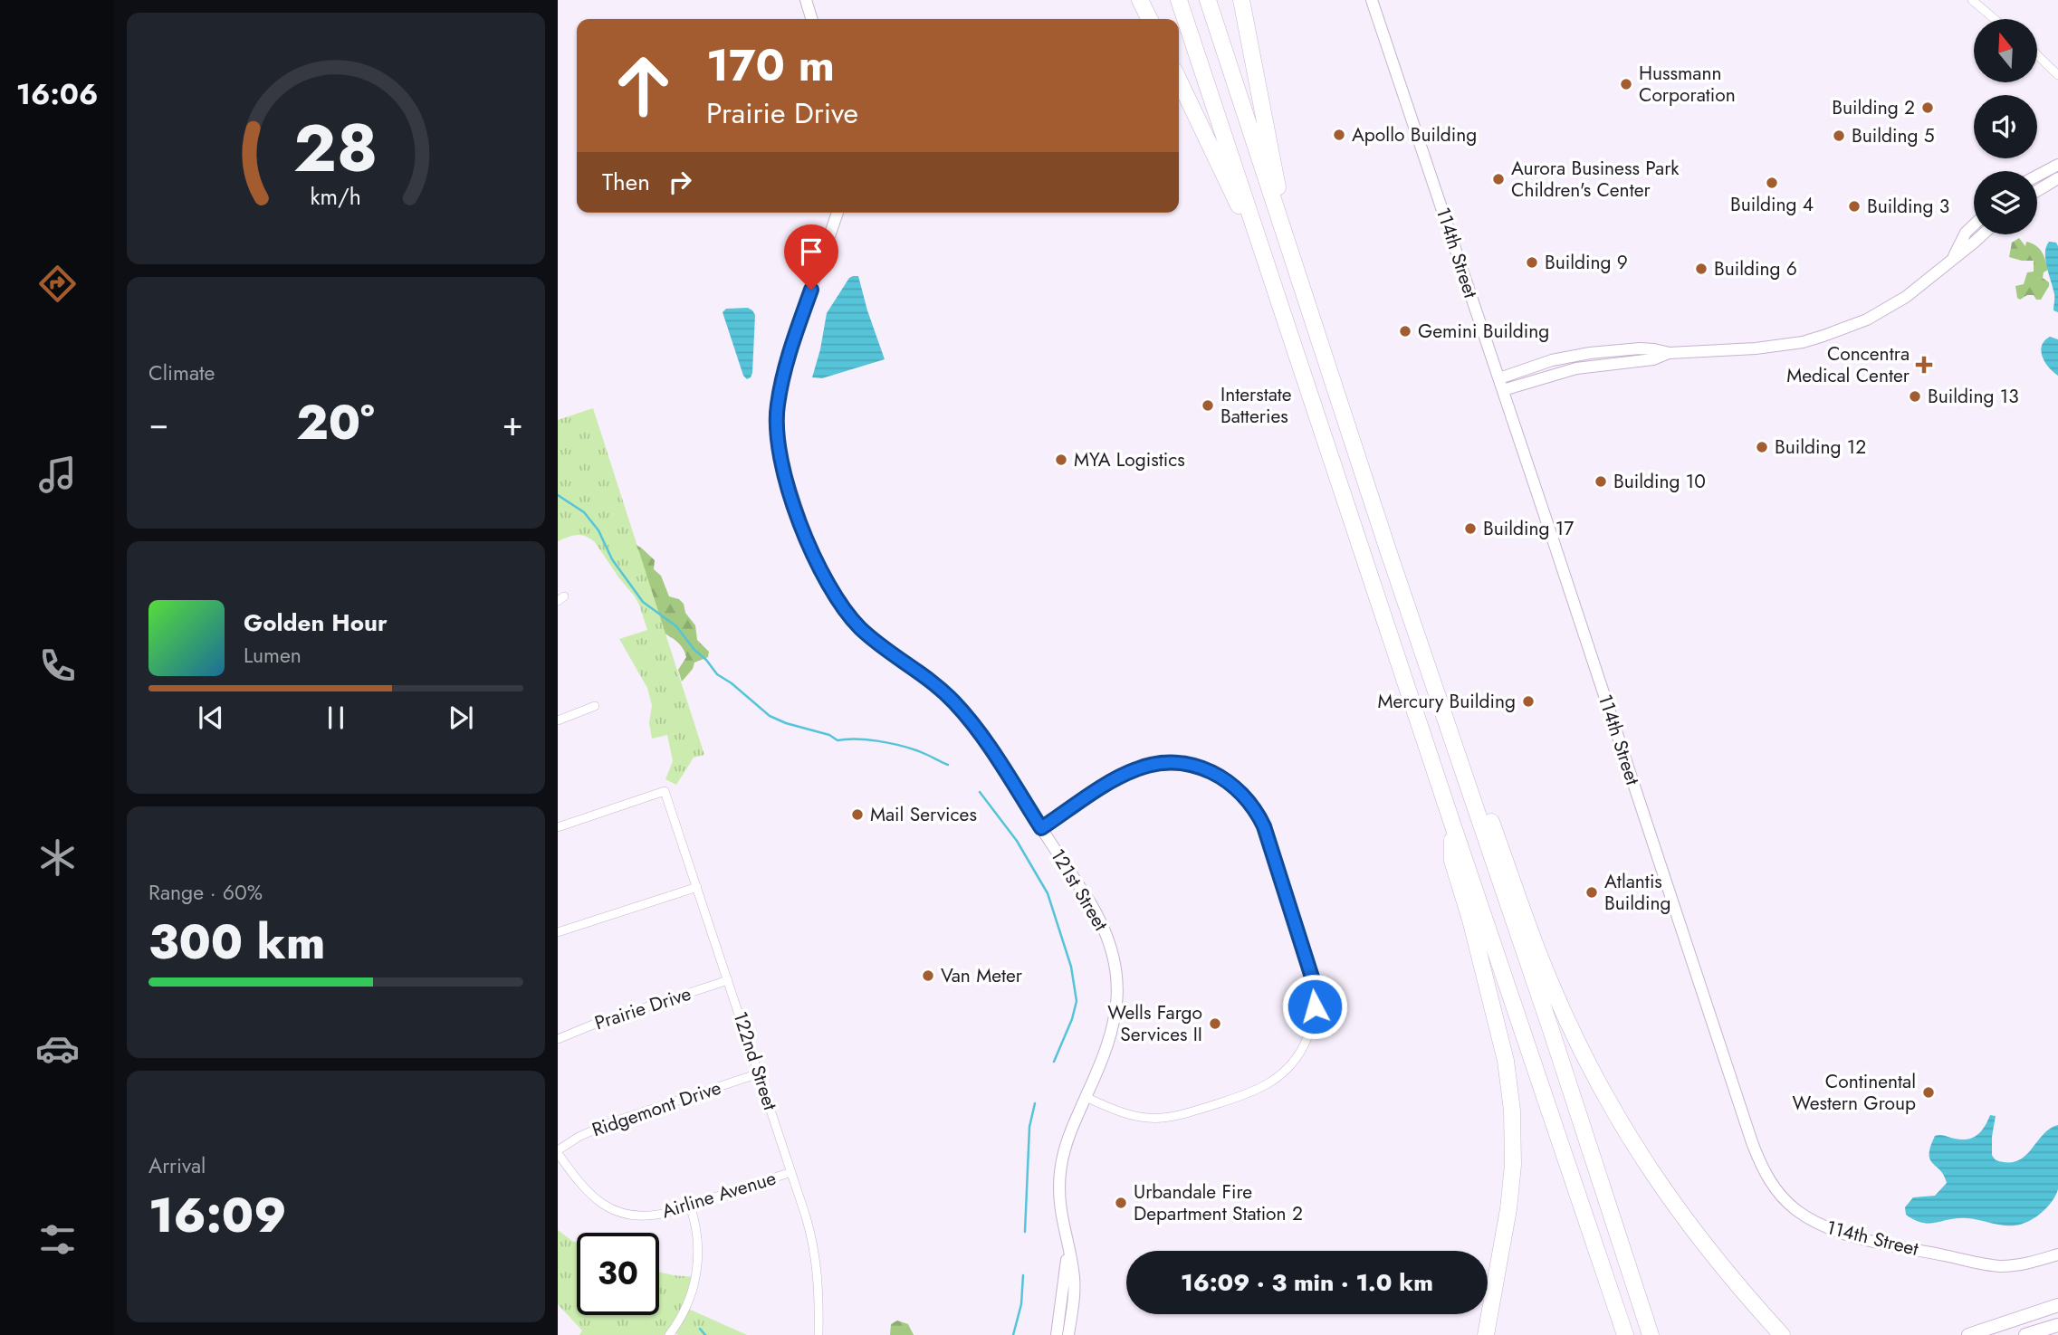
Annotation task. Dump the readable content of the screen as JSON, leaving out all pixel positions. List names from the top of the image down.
{
  "streets": {
    "street": [
      "114th Street",
      "121st Street",
      "Prairie Drive",
      "122nd Street",
      "Ridgemont Drive",
      "Airline Avenue"
    ]
  },
  "crossings": [
    ["Prairie Drive", "122nd Street"],
    ["122nd Street", "Ridgemont Drive"],
    ["122nd Street", "Airline Avenue"],
    ["Ridgemont Drive", "Airline Avenue"]
  ],
  "places": {
    "other": [
      "Hussmann Corporation",
      "Building 2",
      "Apollo Building",
      "Building 5",
      "Aurora Business Park Children's Center",
      "Building 4",
      "Building 3",
      "Building 9",
      "Building 6",
      "Gemini Building",
      "Building 13",
      "Interstate Batteries",
      "Building 12",
      "MYA Logistics",
      "Building 10",
      "Building 17",
      "Mercury Building",
      "Mail Services",
      "Atlantis Building",
      "Van Meter",
      "Wells Fargo Services II",
      "Continental Western Group",
      "Urbandale Fire Department Station 2"
    ],
    "health": ["Concentra Medical Center"]
  },
  "north": "top",
  "page": {
    "tabs": "16:06",
    "turn": ["170 m", "Prairie Drive"],
    "then": "Then",
    "tile": [
      "Climate",
      ["Range · 60%", "300 km"],
      ["Arrival", "16:09"]
    ],
    "heat": ["−", "20°", "+"],
    "song": ["Golden Hour", "Lumen"],
    "limit": "30",
    "trip": "16:09 · 3 min · 1.0 km",
    "gauge": ["28", "km/h"]
  }
}
